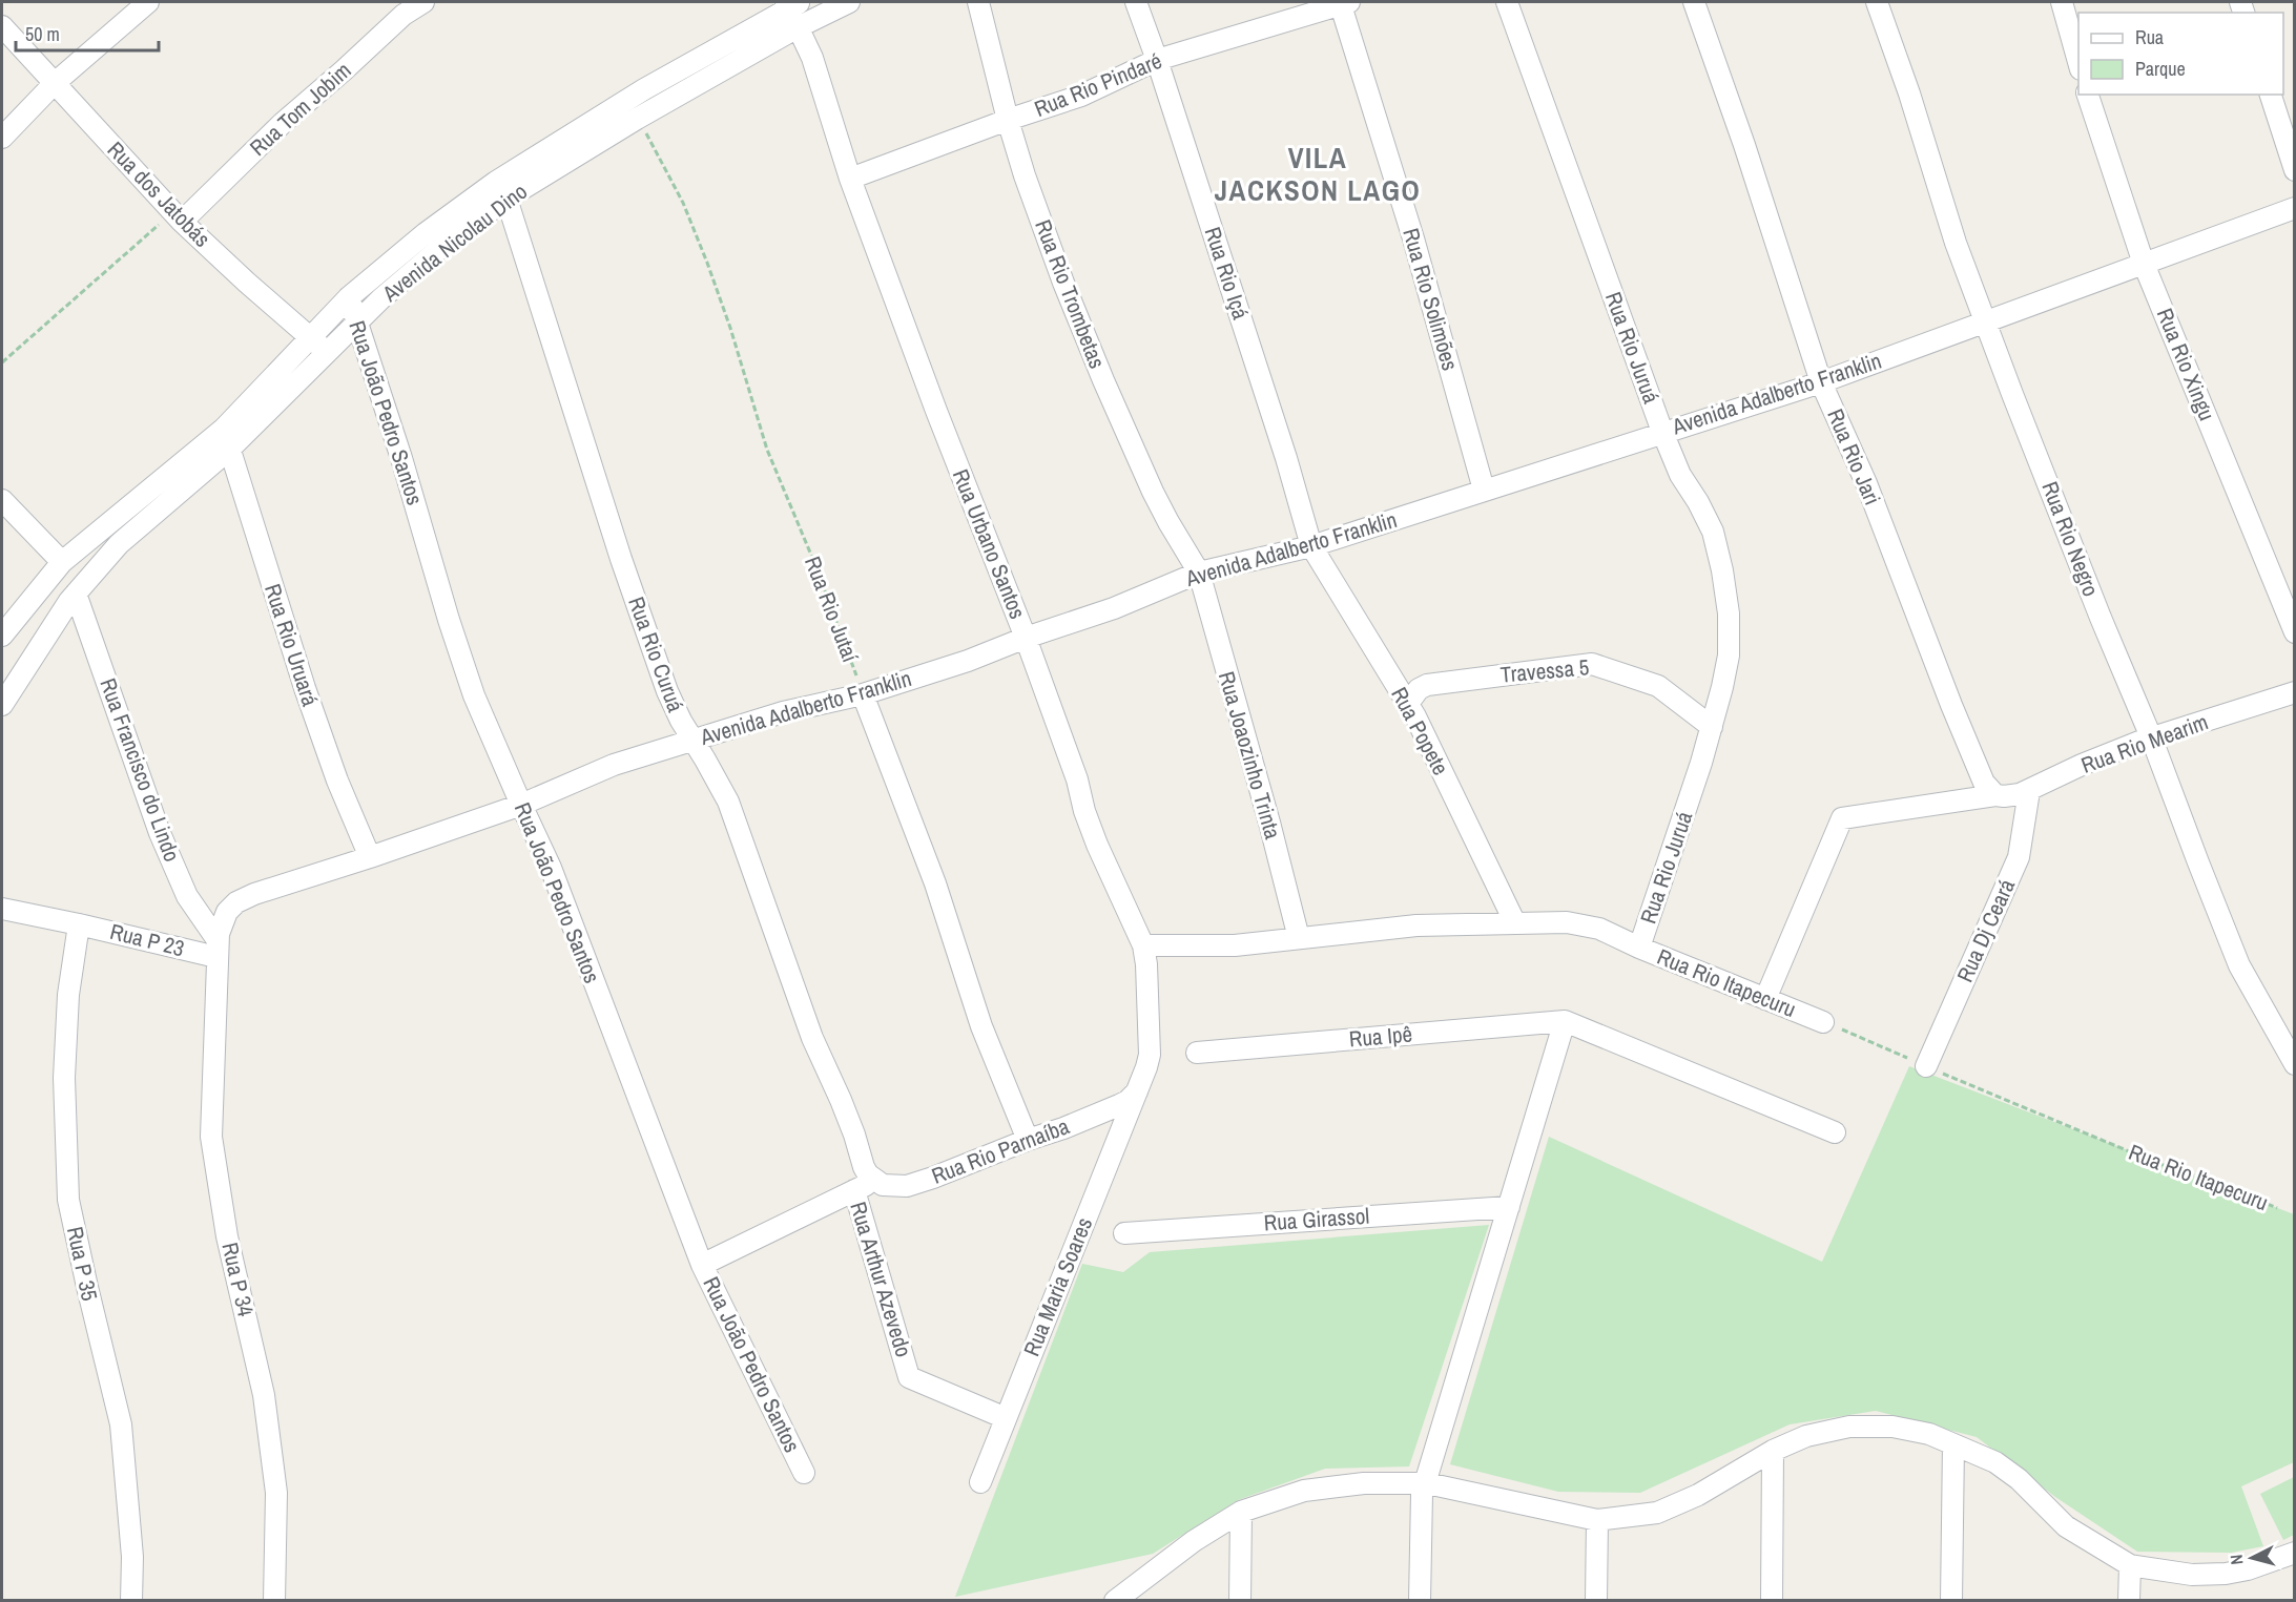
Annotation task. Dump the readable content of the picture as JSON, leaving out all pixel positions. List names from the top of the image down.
{
  "streets": {
    "street": [
      "Rua Rio Pindaré",
      "Rua Tom Jobim",
      "Rua dos Jatobás",
      "Avenida Nicolau Dino",
      "Rua Rio Içá",
      "Rua Rio Trombetas",
      "Rua Rio Solimões",
      "Rua Rio Juruá",
      "Rua Rio Xingu",
      "Avenida Adalberto Franklin",
      "Rua João Pedro Santos",
      "Rua Rio Jari",
      "Rua Rio Negro",
      "Rua Urbano Santos",
      "Rua Rio Uruará",
      "Rua Rio Curuá",
      "Travessa 5",
      "Rua Popete",
      "Rua Rio Mearim",
      "Rua Joaozinho Trinta",
      "Rua Francisco do Lindo",
      "Rua Dj Ceará",
      "Rua P 23",
      "Rua Rio Itapecuru",
      "Rua Ipê",
      "Rua Rio Parnaíba",
      "Rua Girassol",
      "Rua P 35",
      "Rua P 34",
      "Rua Arthur Azevedo",
      "Rua Maria Soares"
    ],
    "path": ["Rua Rio Jutaí"]
  },
  "crossings": [
    ["Rua Rio Pindaré", "Rua Rio Içá"],
    ["Rua Rio Pindaré", "Rua Rio Trombetas"],
    ["Rua Rio Pindaré", "Rua Rio Solimões"],
    ["Rua Rio Pindaré", "Rua Urbano Santos"],
    ["Rua Tom Jobim", "Rua dos Jatobás"],
    ["Rua dos Jatobás", "Avenida Nicolau Dino"],
    ["Avenida Nicolau Dino", "Rua João Pedro Santos"],
    ["Avenida Nicolau Dino", "Rua Urbano Santos"],
    ["Avenida Nicolau Dino", "Rua Rio Jutaí"],
    ["Avenida Nicolau Dino", "Rua Rio Uruará"],
    ["Avenida Nicolau Dino", "Rua Rio Curuá"],
    ["Avenida Nicolau Dino", "Rua Francisco do Lindo"],
    ["Rua Rio Içá", "Avenida Adalberto Franklin"],
    ["Rua Rio Içá", "Rua Popete"],
    ["Rua Rio Trombetas", "Avenida Adalberto Franklin"],
    ["Rua Rio Trombetas", "Rua Joaozinho Trinta"],
    ["Rua Rio Solimões", "Avenida Adalberto Franklin"],
    ["Rua Rio Juruá", "Avenida Adalberto Franklin"],
    ["Rua Rio Juruá", "Travessa 5"],
    ["Rua Rio Juruá", "Rua Rio Itapecuru"],
    ["Rua Rio Xingu", "Avenida Adalberto Franklin"],
    ["Avenida Adalberto Franklin", "Rua João Pedro Santos"],
    ["Avenida Adalberto Franklin", "Rua Rio Jari"],
    ["Avenida Adalberto Franklin", "Rua Rio Negro"],
    ["Avenida Adalberto Franklin", "Rua Urbano Santos"],
    ["Avenida Adalberto Franklin", "Rua Rio Jutaí"],
    ["Avenida Adalberto Franklin", "Rua Rio Uruará"],
    ["Avenida Adalberto Franklin", "Rua Rio Curuá"],
    ["Avenida Adalberto Franklin", "Rua Popete"],
    ["Avenida Adalberto Franklin", "Rua Joaozinho Trinta"],
    ["Avenida Adalberto Franklin", "Rua Francisco do Lindo"],
    ["Avenida Adalberto Franklin", "Rua P 23"],
    ["Avenida Adalberto Franklin", "Rua P 34"],
    ["Rua Rio Jari", "Rua Rio Mearim"],
    ["Rua Rio Negro", "Rua Rio Mearim"],
    ["Rua Urbano Santos", "Rua Rio Itapecuru"],
    ["Rua Urbano Santos", "Rua Rio Parnaíba"],
    ["Rua Urbano Santos", "Rua Maria Soares"],
    ["Rua Rio Curuá", "Rua Rio Parnaíba"],
    ["Travessa 5", "Rua Popete"],
    ["Rua Popete", "Rua Rio Itapecuru"],
    ["Rua Rio Mearim", "Rua Dj Ceará"],
    ["Rua Rio Mearim", "Rua Rio Itapecuru"],
    ["Rua Joaozinho Trinta", "Rua Rio Itapecuru"],
    ["Rua Francisco do Lindo", "Rua P 23"],
    ["Rua Francisco do Lindo", "Rua P 34"],
    ["Rua Dj Ceará", "Rua Rio Itapecuru"],
    ["Rua P 23", "Rua P 35"],
    ["Rua P 23", "Rua P 34"],
    ["Rua Rio Parnaíba", "Rua Maria Soares"],
    ["Rua Arthur Azevedo", "Rua Maria Soares"]
  ],
  "districts": ["VILA JACKSON LAGO"],
  "legend": ["Rua", "Parque"],
  "scale_bar": "50 m",
  "north": "left"
}
